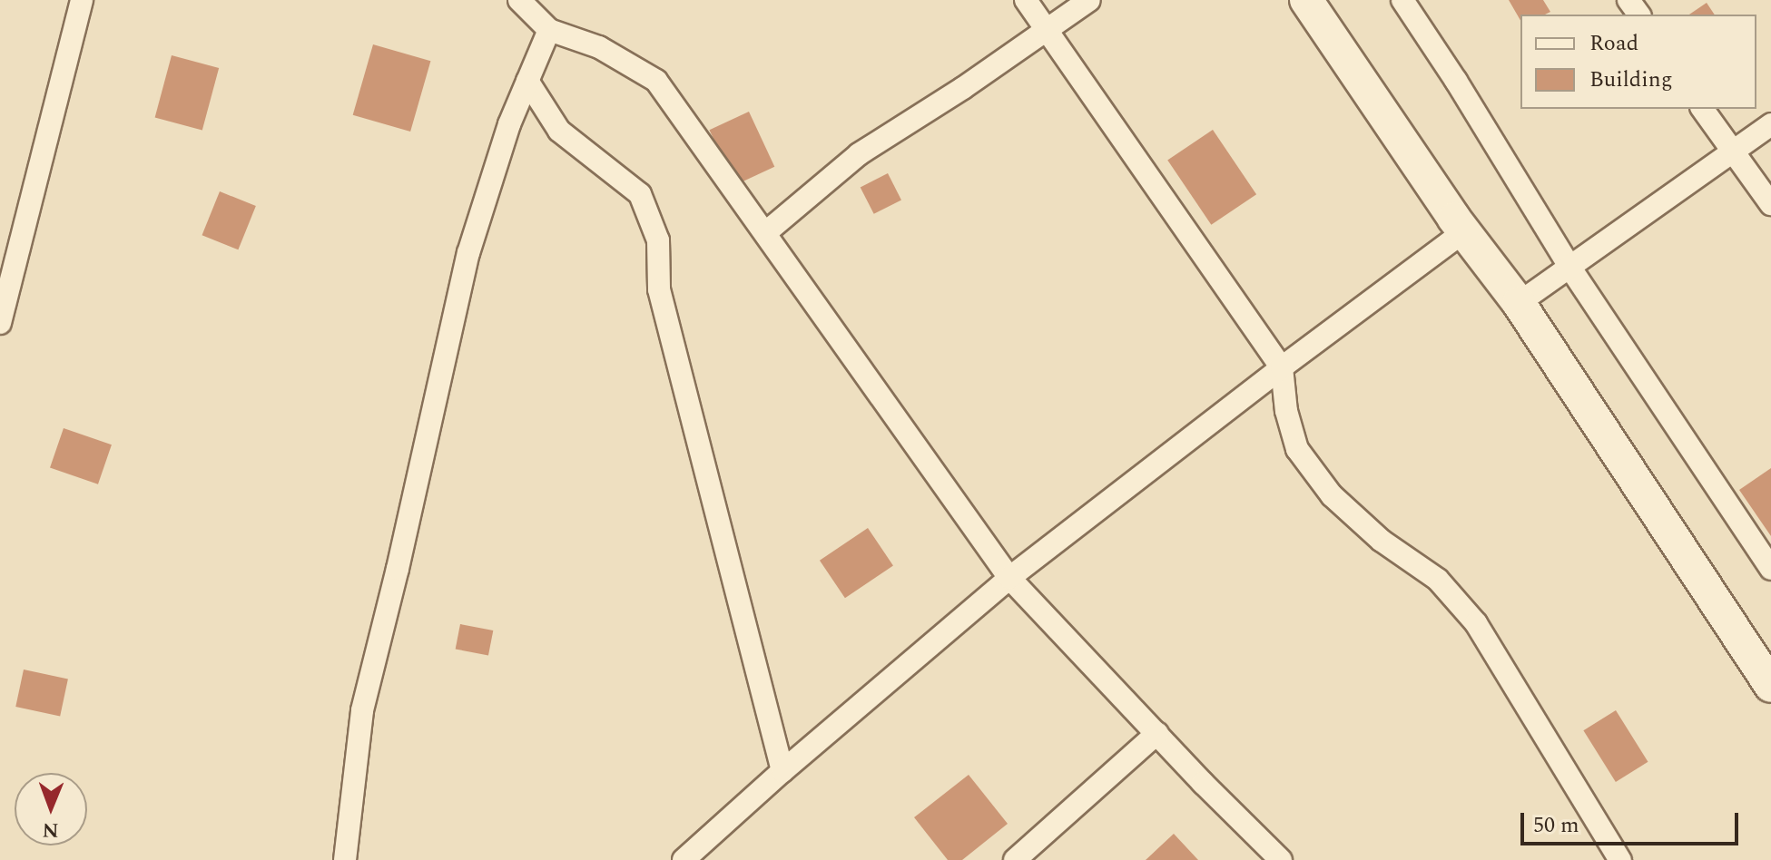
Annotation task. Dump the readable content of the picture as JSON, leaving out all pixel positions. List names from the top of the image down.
{
  "legend": ["Road", "Building"],
  "scale_bar": "50 m",
  "north": "bottom"
}
